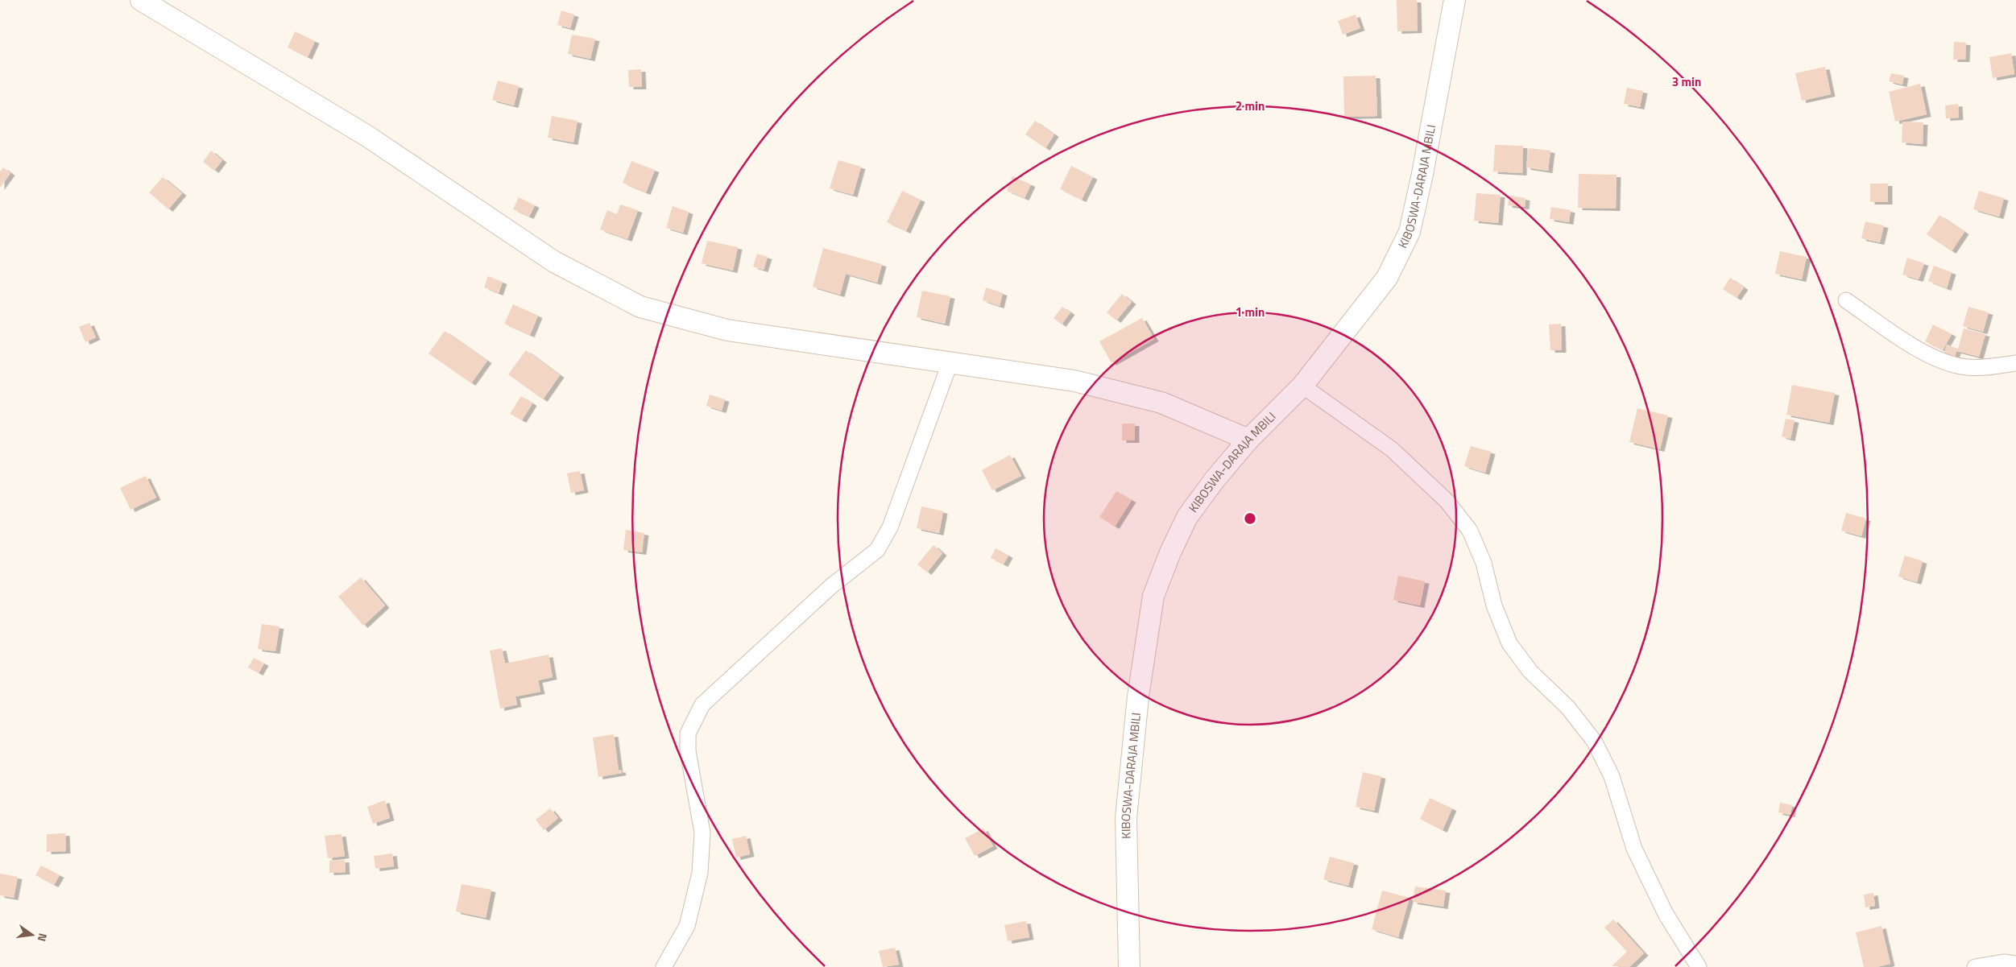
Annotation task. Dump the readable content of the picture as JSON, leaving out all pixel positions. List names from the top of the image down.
{
  "streets": {
    "main road": ["KIBOSWA-DARAJA MBILI"]
  },
  "north": "right",
  "rings": ["3 min", "2 min", "1 min"]
}
